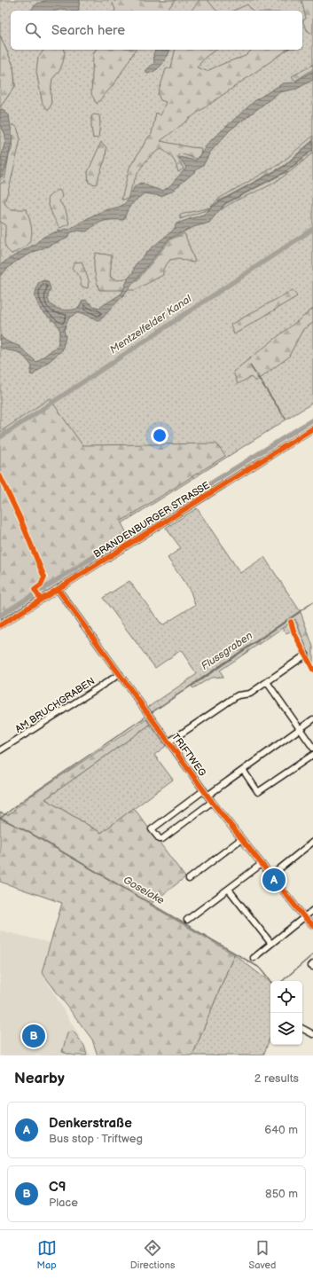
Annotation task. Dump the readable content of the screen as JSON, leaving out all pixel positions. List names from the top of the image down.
{
  "streets": {
    "street": ["BRANDENBURGER STRASSE", "AM BRUCHGRABEN", "TRIFTWEG"]
  },
  "crossings": [
    ["BRANDENBURGER STRASSE", "TRIFTWEG"],
    ["AM BRUCHGRABEN", "TRIFTWEG"]
  ],
  "water": ["Mentzelfelder Kanal", "Flussgraben", "Goselake"],
  "page": {
    "search": "Search here",
    "pins": ["A", "B"],
    "heading": ["Nearby", "2 results"],
    "list": [
      {
        "mark": "A",
        "name": "Denkerstraße",
        "note": "Bus stop · Triftweg",
        "value": "640 m"
      },
      {
        "mark": "B",
        "name": "C9",
        "note": "Place",
        "value": "850 m"
      }
    ],
    "nav": ["Map", "Directions", "Saved"]
  }
}
